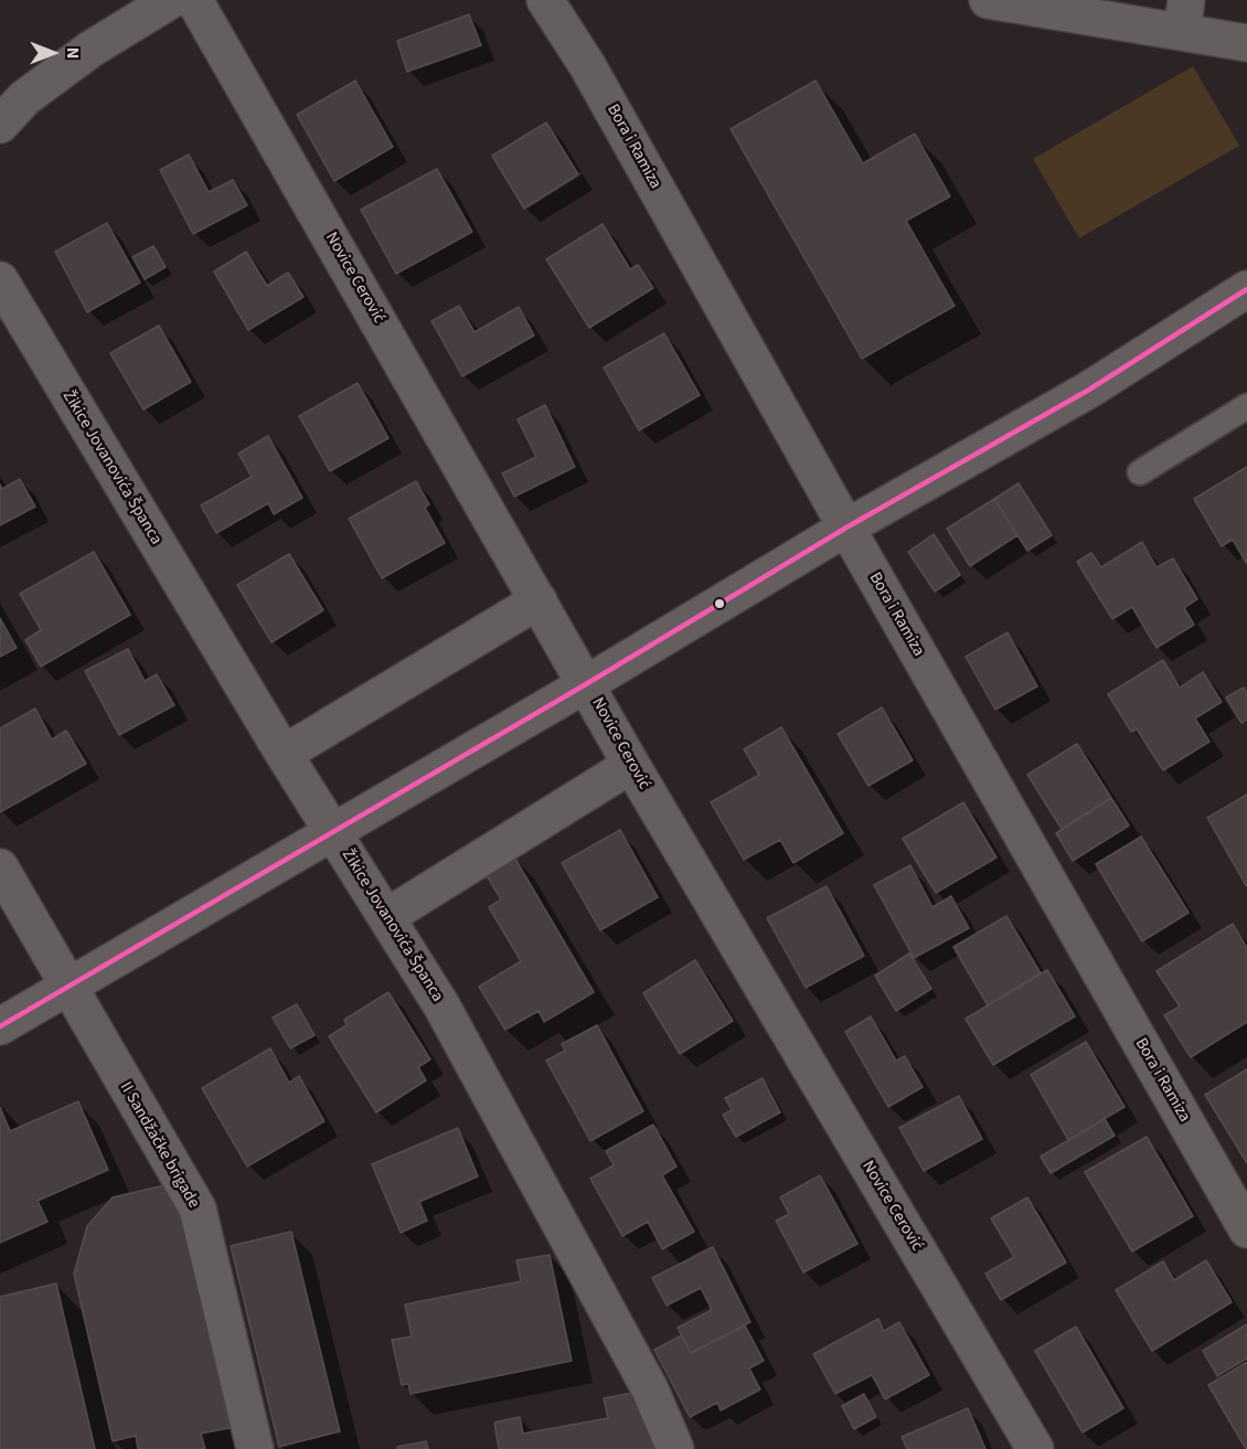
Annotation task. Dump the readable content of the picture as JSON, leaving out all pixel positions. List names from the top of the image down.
{
  "streets": {
    "street": [
      "Bora i Ramiza",
      "Novice Cerović",
      "Žikice Jovanovića Španca",
      "II Sandžačke brigade"
    ]
  },
  "north": "right"
}
